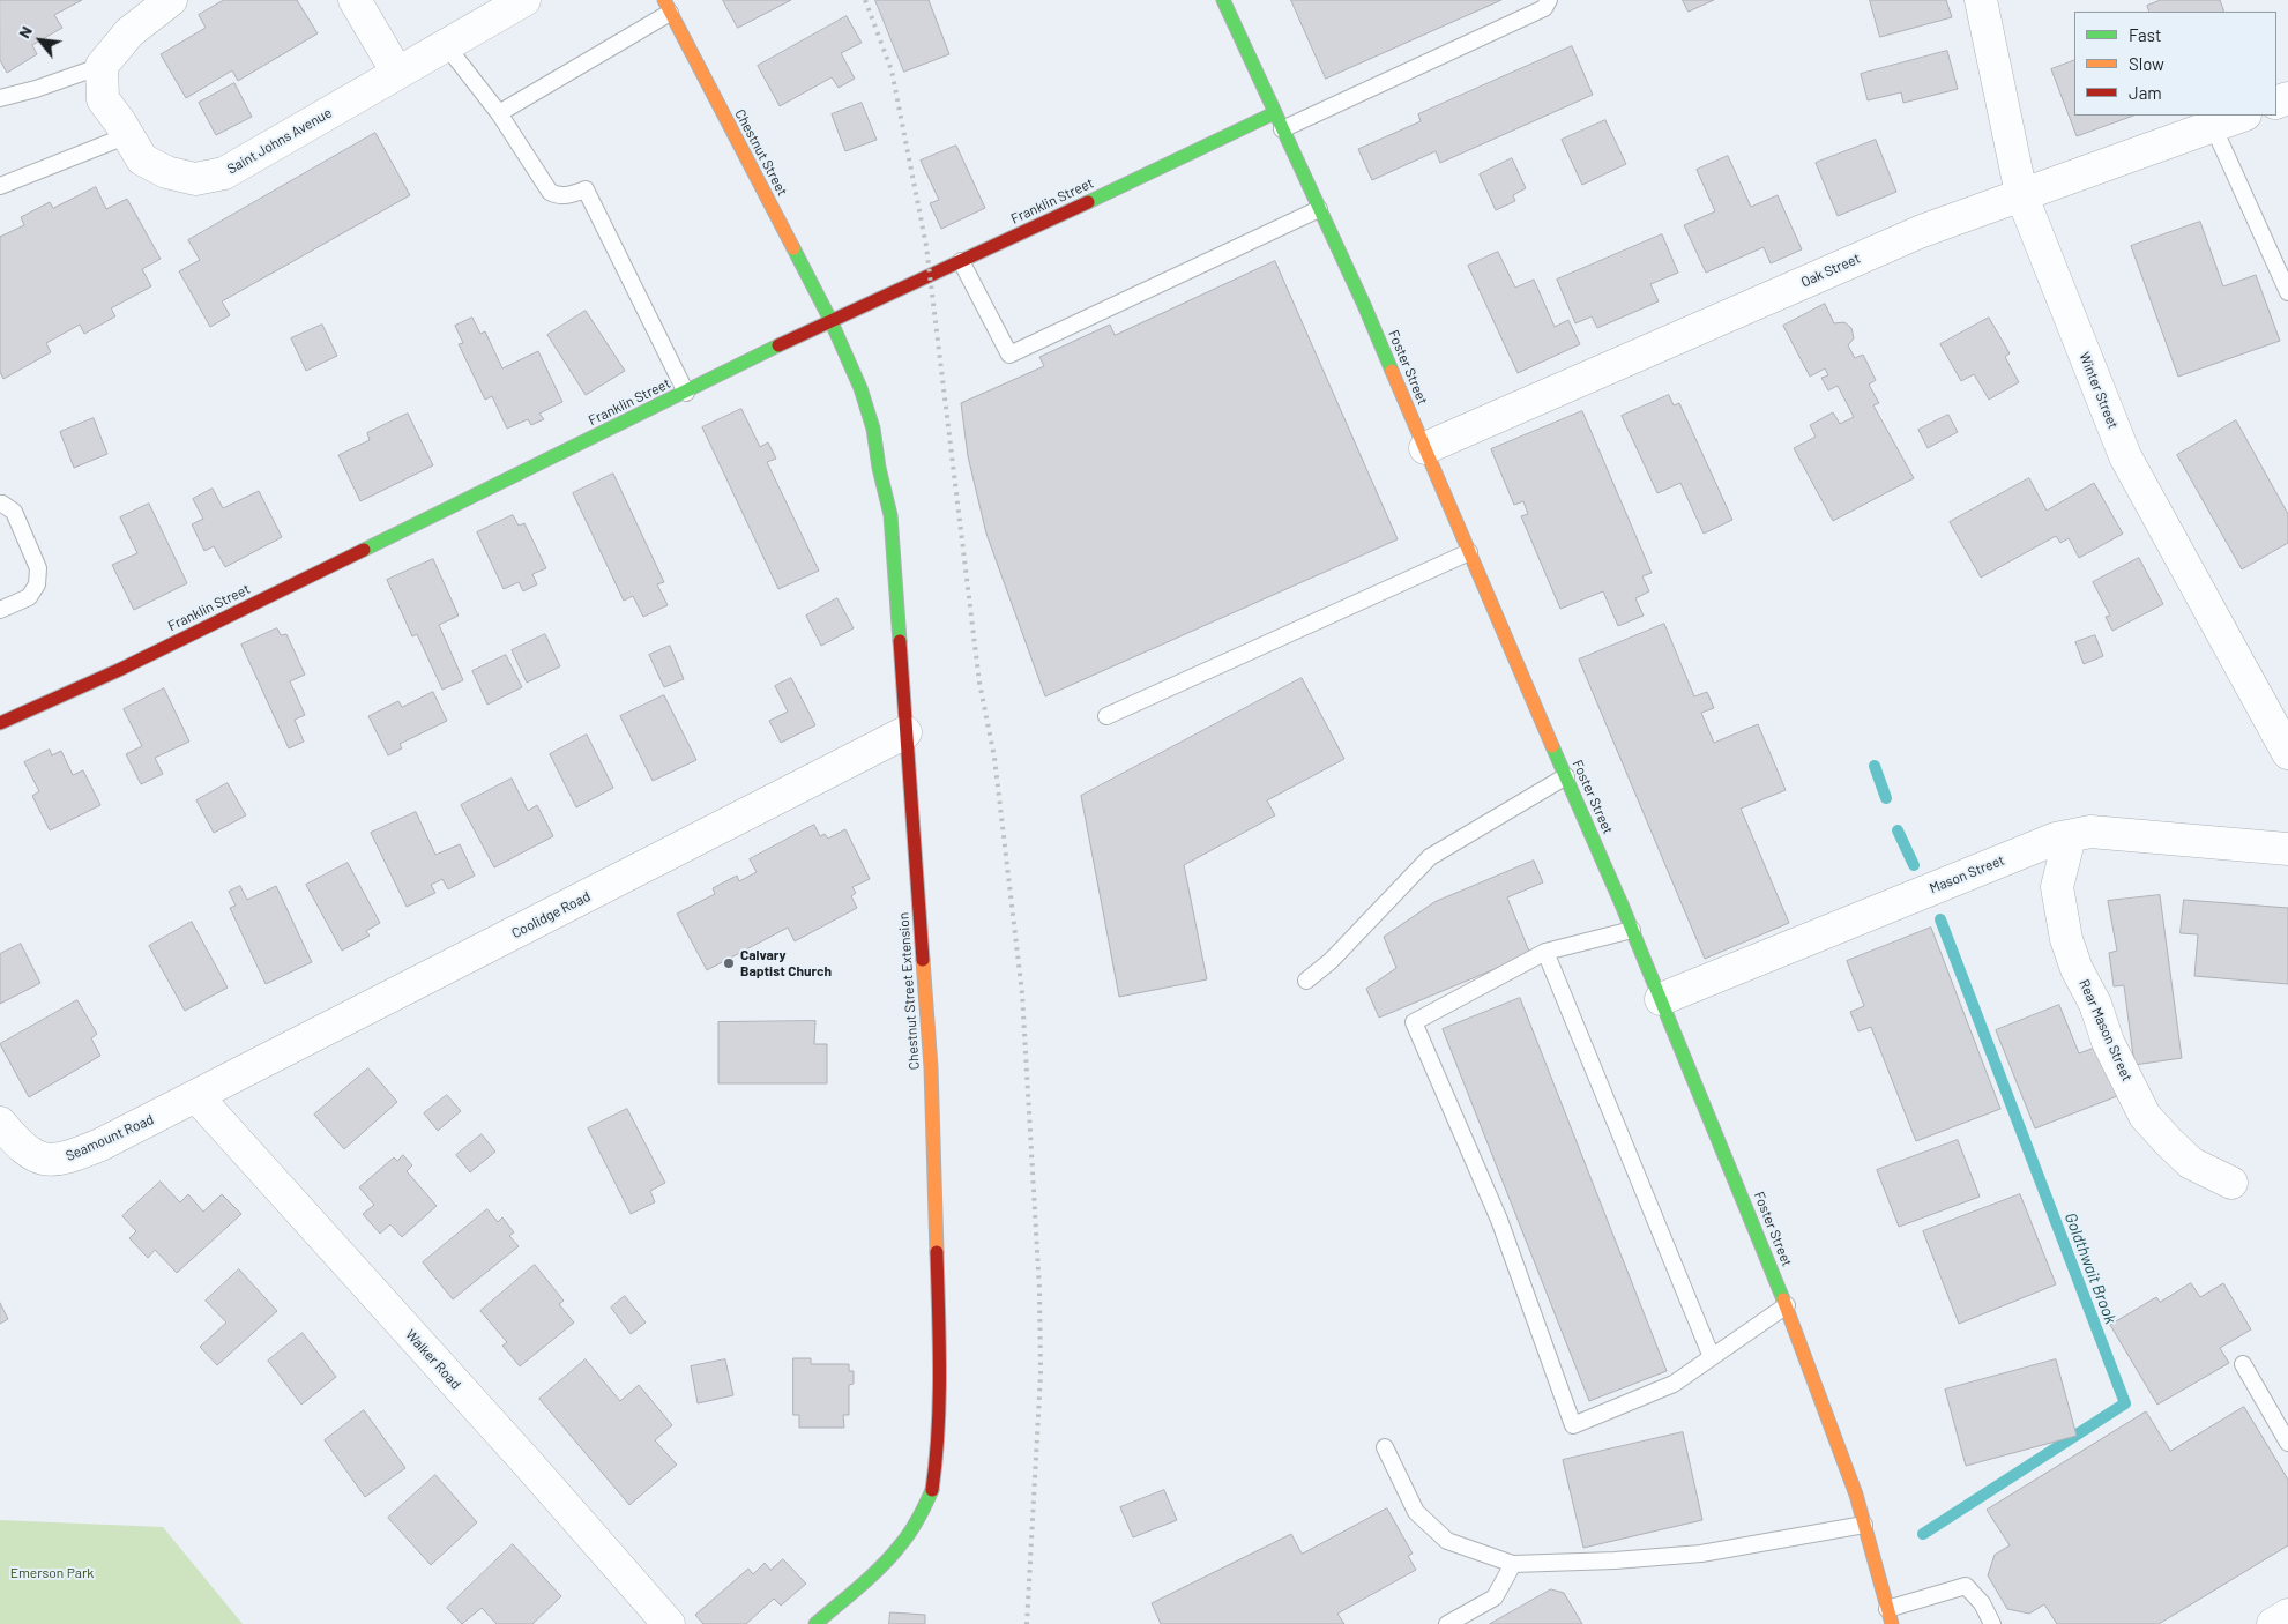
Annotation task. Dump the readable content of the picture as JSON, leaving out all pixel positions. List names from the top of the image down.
{
  "streets": {
    "street": [
      "Saint Johns Avenue",
      "Chestnut Street",
      "Franklin Street",
      "Oak Street",
      "Foster Street",
      "Winter Street",
      "Mason Street",
      "Coolidge Road",
      "Chestnut Street Extension",
      "Rear Mason Street",
      "Seamount Road",
      "Walker Road"
    ]
  },
  "crossings": [
    ["Chestnut Street", "Franklin Street"],
    ["Chestnut Street", "Chestnut Street Extension"],
    ["Franklin Street", "Foster Street"],
    ["Franklin Street", "Chestnut Street Extension"],
    ["Oak Street", "Foster Street"],
    ["Oak Street", "Winter Street"],
    ["Foster Street", "Mason Street"],
    ["Mason Street", "Rear Mason Street"],
    ["Coolidge Road", "Chestnut Street Extension"],
    ["Coolidge Road", "Seamount Road"],
    ["Coolidge Road", "Walker Road"],
    ["Seamount Road", "Walker Road"]
  ],
  "water": ["Goldthwait Brook"],
  "parks": ["Emerson Park"],
  "places": ["Calvary Baptist Church"],
  "legend": ["Fast", "Slow", "Jam"],
  "north": "top left"
}
